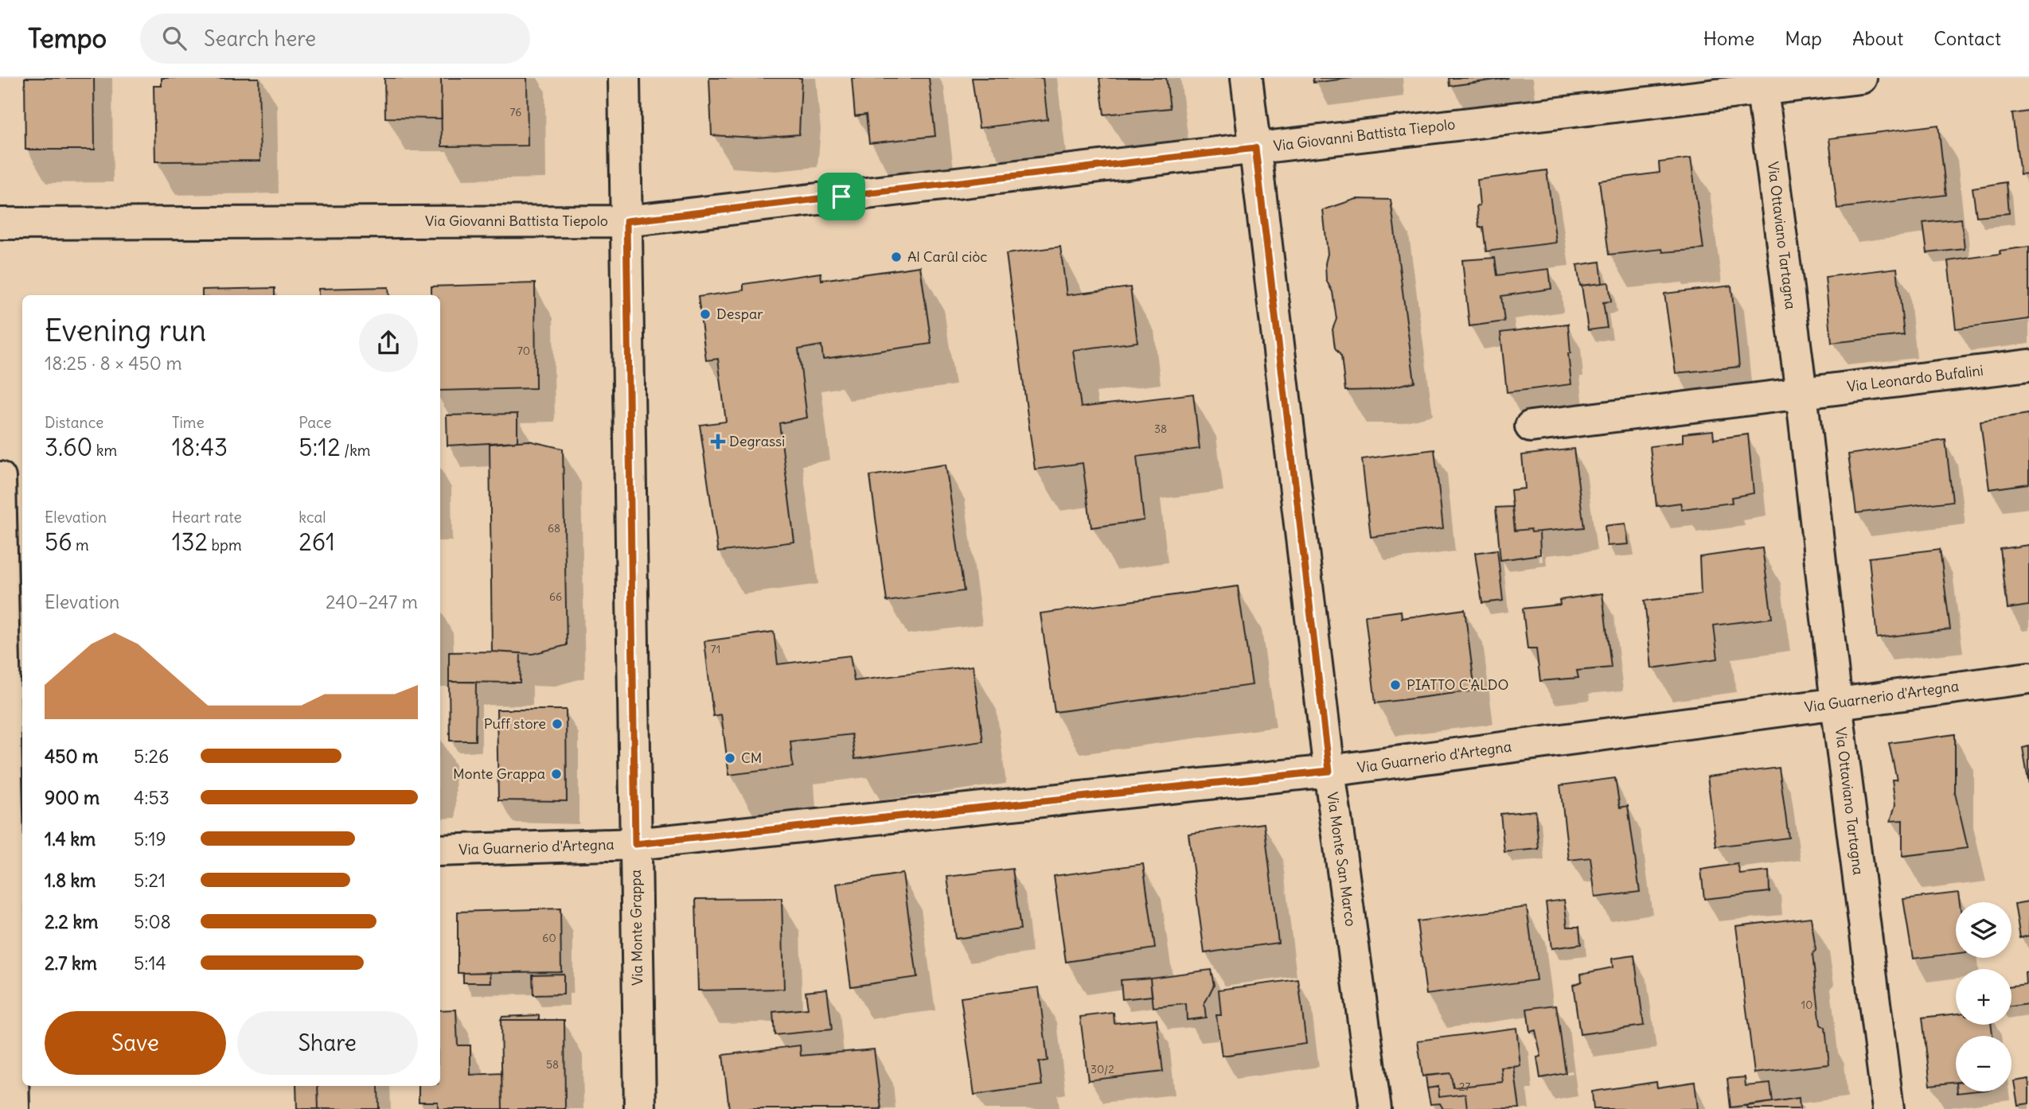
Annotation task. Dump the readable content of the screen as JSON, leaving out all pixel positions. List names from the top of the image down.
{
  "streets": {
    "street": [
      "Via Giovanni Battista Tiepolo",
      "Via Ottaviano Tartagna",
      "Via Leonardo Bufalini",
      "Via Guarnerio d'Artegna",
      "Via Monte San Marco",
      "Via Monte Grappa"
    ]
  },
  "crossings": [
    ["Via Giovanni Battista Tiepolo", "Via Ottaviano Tartagna"],
    ["Via Giovanni Battista Tiepolo", "Via Monte San Marco"],
    ["Via Giovanni Battista Tiepolo", "Via Monte Grappa"],
    ["Via Ottaviano Tartagna", "Via Leonardo Bufalini"],
    ["Via Ottaviano Tartagna", "Via Guarnerio d'Artegna"],
    ["Via Guarnerio d'Artegna", "Via Monte San Marco"],
    ["Via Guarnerio d'Artegna", "Via Monte Grappa"]
  ],
  "places": {
    "other": [
      "Al Carûl ciòc",
      "Despar",
      "PIATTO C'ALDO",
      "Puff store",
      "CM",
      "Monte Grappa"
    ],
    "health": ["Degrassi"]
  },
  "house_numbers": [
    "76",
    "70",
    "38",
    "68",
    "66",
    "71",
    "60",
    "10",
    "58",
    "30/2",
    "27"
  ],
  "page": {
    "header": "Tempo",
    "search": "Search here",
    "nav": [
      "Home",
      "Map",
      "About",
      "Contact"
    ],
    "heading": ["Evening run", "18:25 · 8 × 450 m"],
    "stats": [
      ["Distance", "3.60 km"],
      ["Time", "18:43"],
      ["Pace", "5:12 /km"],
      ["Elevation", "56 m"],
      ["Heart rate", "132 bpm"],
      ["kcal", "261"]
    ],
    "chart": ["Elevation", "240–247 m"],
    "list": [
      {
        "name": "450 m",
        "note": "5:26"
      },
      {
        "name": "900 m",
        "note": "4:53"
      },
      {
        "name": "1.4 km",
        "note": "5:19"
      },
      {
        "name": "1.8 km",
        "note": "5:21"
      },
      {
        "name": "2.2 km",
        "note": "5:08"
      },
      {
        "name": "2.7 km",
        "note": "5:14"
      }
    ],
    "map_buttons": ["+", "−"],
    "buttons": ["Save", "Share"]
  }
}
